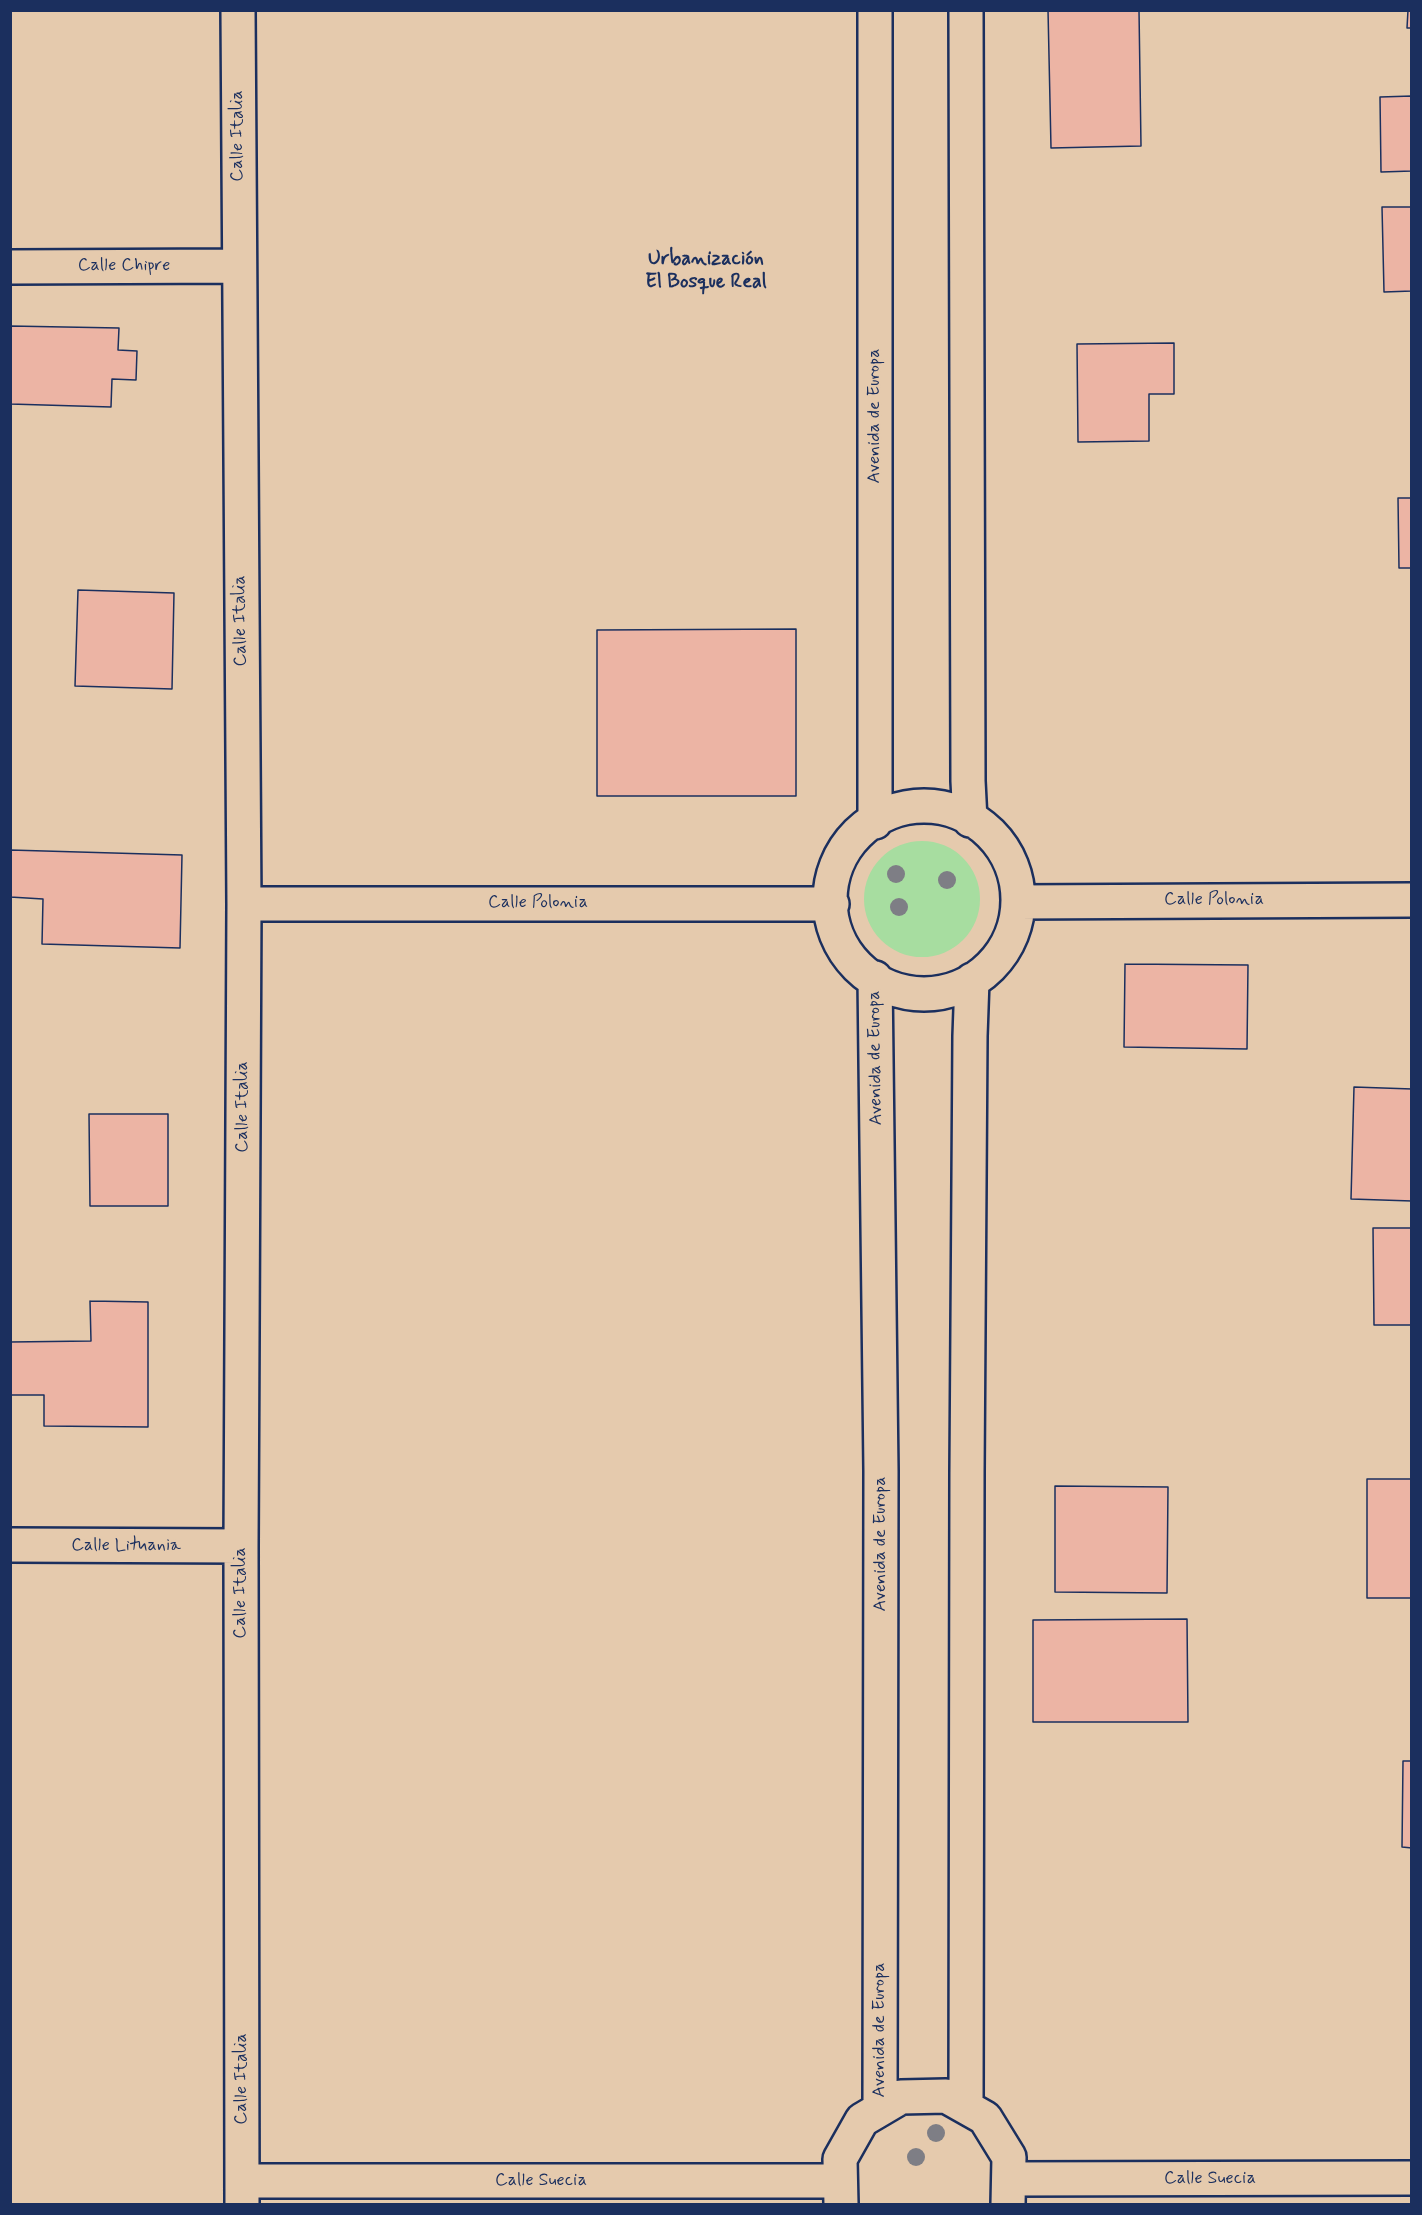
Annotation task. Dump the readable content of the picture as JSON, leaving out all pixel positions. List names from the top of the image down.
{
  "streets": {
    "street": [
      "Calle Italia",
      "Calle Chipre",
      "Avenida de Europa",
      "Calle Polonia",
      "Calle Lituania",
      "Calle Suecia"
    ]
  },
  "crossings": [
    ["Calle Italia", "Calle Chipre"],
    ["Calle Italia", "Calle Polonia"],
    ["Calle Italia", "Calle Lituania"],
    ["Calle Italia", "Calle Suecia"],
    ["Avenida de Europa", "Calle Polonia"]
  ],
  "districts": ["Urbanización El Bosque Real"]
}
